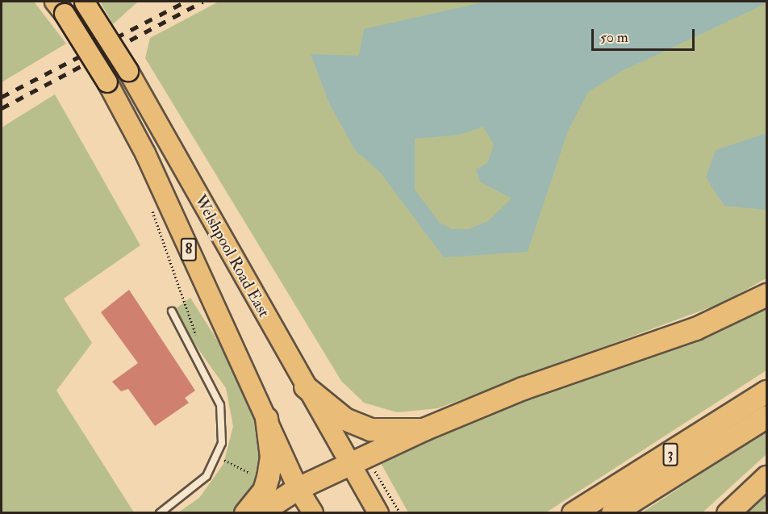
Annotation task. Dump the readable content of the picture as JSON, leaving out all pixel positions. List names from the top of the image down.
{
  "streets": {
    "highway": ["8", "Welshpool Road East", "3"]
  },
  "scale_bar": "50 m"
}
